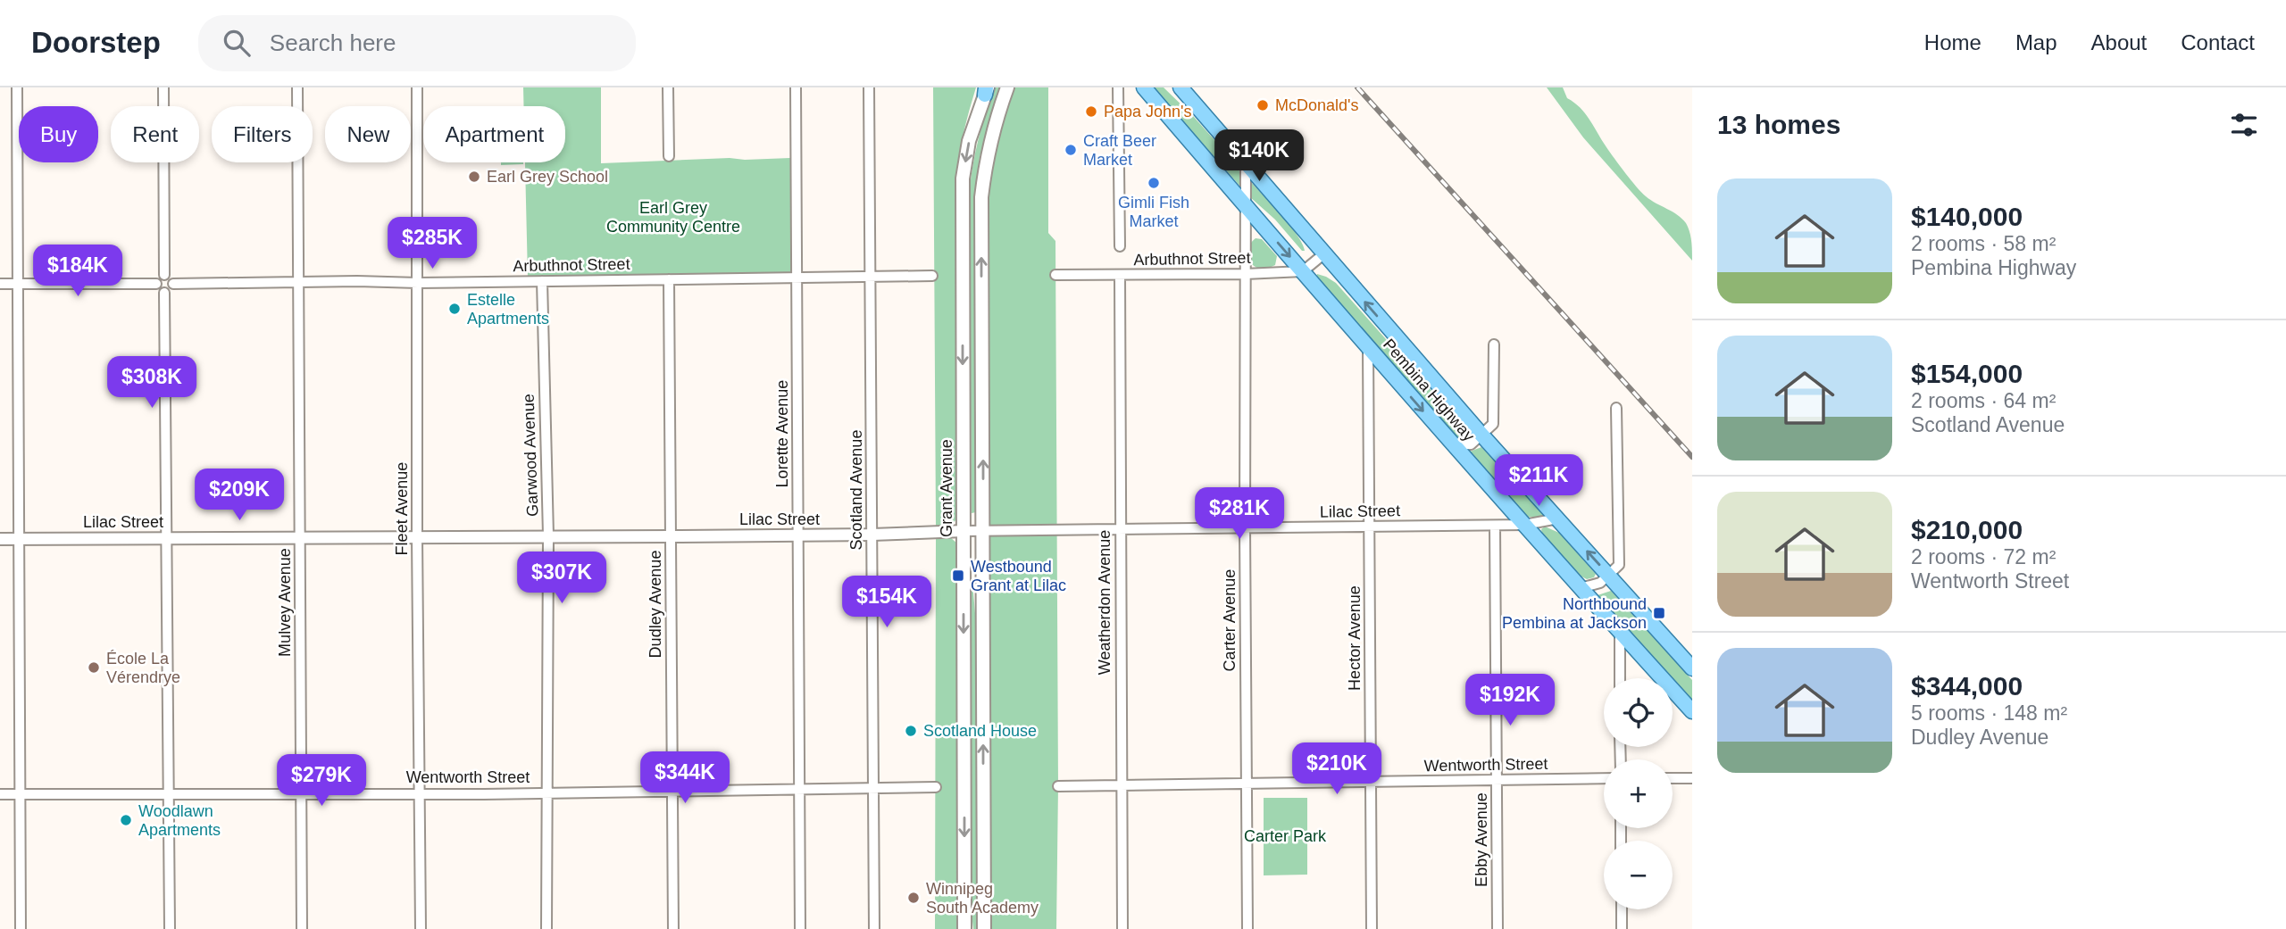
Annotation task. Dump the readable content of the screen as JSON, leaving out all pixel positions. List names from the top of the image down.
{
  "streets": {
    "main road": ["Pembina Highway", "Grant Avenue"],
    "street": [
      "Arbuthnot Street",
      "Lorette Avenue",
      "Garwood Avenue",
      "Scotland Avenue",
      "Fleet Avenue",
      "Lilac Street",
      "Mulvey Avenue",
      "Weatherdon Avenue",
      "Dudley Avenue",
      "Carter Avenue",
      "Hector Avenue",
      "Wentworth Street",
      "Ebby Avenue"
    ]
  },
  "crossings": [
    ["Arbuthnot Street", "Pembina Highway"],
    ["Arbuthnot Street", "Lorette Avenue"],
    ["Arbuthnot Street", "Garwood Avenue"],
    ["Arbuthnot Street", "Scotland Avenue"],
    ["Arbuthnot Street", "Fleet Avenue"],
    ["Arbuthnot Street", "Mulvey Avenue"],
    ["Arbuthnot Street", "Weatherdon Avenue"],
    ["Arbuthnot Street", "Dudley Avenue"],
    ["Arbuthnot Street", "Carter Avenue"],
    ["Pembina Highway", "Lilac Street"],
    ["Pembina Highway", "Carter Avenue"],
    ["Pembina Highway", "Hector Avenue"],
    ["Lorette Avenue", "Lilac Street"],
    ["Lorette Avenue", "Wentworth Street"],
    ["Garwood Avenue", "Lilac Street"],
    ["Garwood Avenue", "Wentworth Street"],
    ["Grant Avenue", "Lilac Street"],
    ["Scotland Avenue", "Lilac Street"],
    ["Scotland Avenue", "Wentworth Street"],
    ["Fleet Avenue", "Lilac Street"],
    ["Fleet Avenue", "Wentworth Street"],
    ["Lilac Street", "Mulvey Avenue"],
    ["Lilac Street", "Weatherdon Avenue"],
    ["Lilac Street", "Dudley Avenue"],
    ["Lilac Street", "Carter Avenue"],
    ["Lilac Street", "Hector Avenue"],
    ["Lilac Street", "Ebby Avenue"],
    ["Mulvey Avenue", "Wentworth Street"],
    ["Weatherdon Avenue", "Wentworth Street"],
    ["Dudley Avenue", "Wentworth Street"],
    ["Carter Avenue", "Wentworth Street"],
    ["Hector Avenue", "Wentworth Street"],
    ["Wentworth Street", "Ebby Avenue"]
  ],
  "parks": ["Earl Grey Community Centre", "Carter Park"],
  "places": {
    "other": [
      "McDonald's",
      "Papa John's",
      "Craft Beer Market",
      "Earl Grey School",
      "Gimli Fish Market",
      "Estelle Apartments",
      "École La Vérendrye",
      "Scotland House",
      "Woodlawn Apartments",
      "Winnipeg South Academy"
    ],
    "transit": ["Westbound Grant at Lilac", "Northbound Pembina at Jackson"]
  },
  "page": {
    "header": "Doorstep",
    "search": "Search here",
    "nav": [
      "Home",
      "Map",
      "About",
      "Contact"
    ],
    "heading": "13 homes",
    "chip": [
      "Buy",
      "Rent",
      "Filters",
      "New",
      "Apartment"
    ],
    "price": [
      "$140K",
      "$285K",
      "$184K",
      "$308K",
      "$211K",
      "$209K",
      "$281K",
      "$307K",
      "$154K",
      "$192K",
      "$210K",
      "$344K",
      "$279K"
    ],
    "list": [
      {
        "name": "$140,000",
        "note": "2 rooms · 58 m² · Pembina Highway"
      },
      {
        "name": "$154,000",
        "note": "2 rooms · 64 m² · Scotland Avenue"
      },
      {
        "name": "$210,000",
        "note": "2 rooms · 72 m² · Wentworth Street"
      },
      {
        "name": "$344,000",
        "note": "5 rooms · 148 m² · Dudley Avenue"
      }
    ],
    "map_buttons": ["+", "−"]
  }
}
